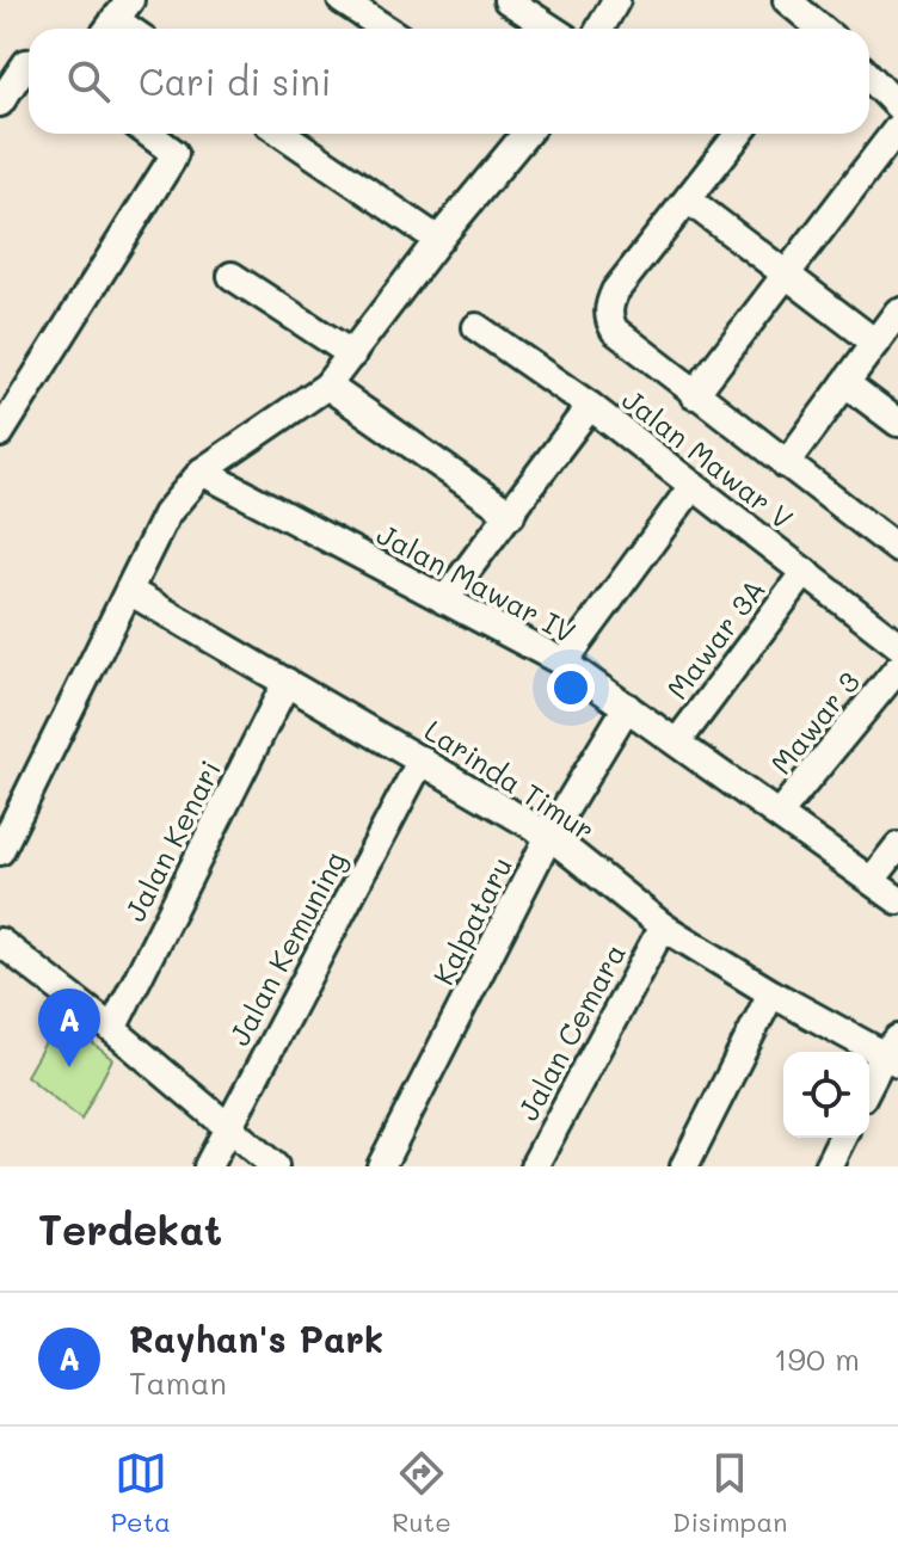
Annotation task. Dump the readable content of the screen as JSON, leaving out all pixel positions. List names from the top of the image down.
{
  "streets": {
    "street": [
      "Jalan Mawar V",
      "Jalan Mawar IV",
      "Mawar 3A",
      "Mawar 3",
      "Larinda Timur",
      "Jalan Kenari",
      "Kalpataru",
      "Jalan Kemuning",
      "Jalan Cemara"
    ]
  },
  "crossings": [
    ["Jalan Mawar V", "Mawar 3A"],
    ["Jalan Mawar IV", "Mawar 3A"],
    ["Jalan Mawar IV", "Mawar 3"],
    ["Jalan Mawar IV", "Kalpataru"],
    ["Larinda Timur", "Jalan Kenari"],
    ["Larinda Timur", "Kalpataru"],
    ["Larinda Timur", "Jalan Kemuning"],
    ["Larinda Timur", "Jalan Cemara"]
  ],
  "page": {
    "search": "Cari di sini",
    "pins": "A",
    "heading": "Terdekat",
    "list": [
      {
        "mark": "A",
        "name": "Rayhan's Park",
        "note": "Taman",
        "value": "190 m"
      }
    ],
    "nav": ["Peta", "Rute", "Disimpan"]
  }
}
